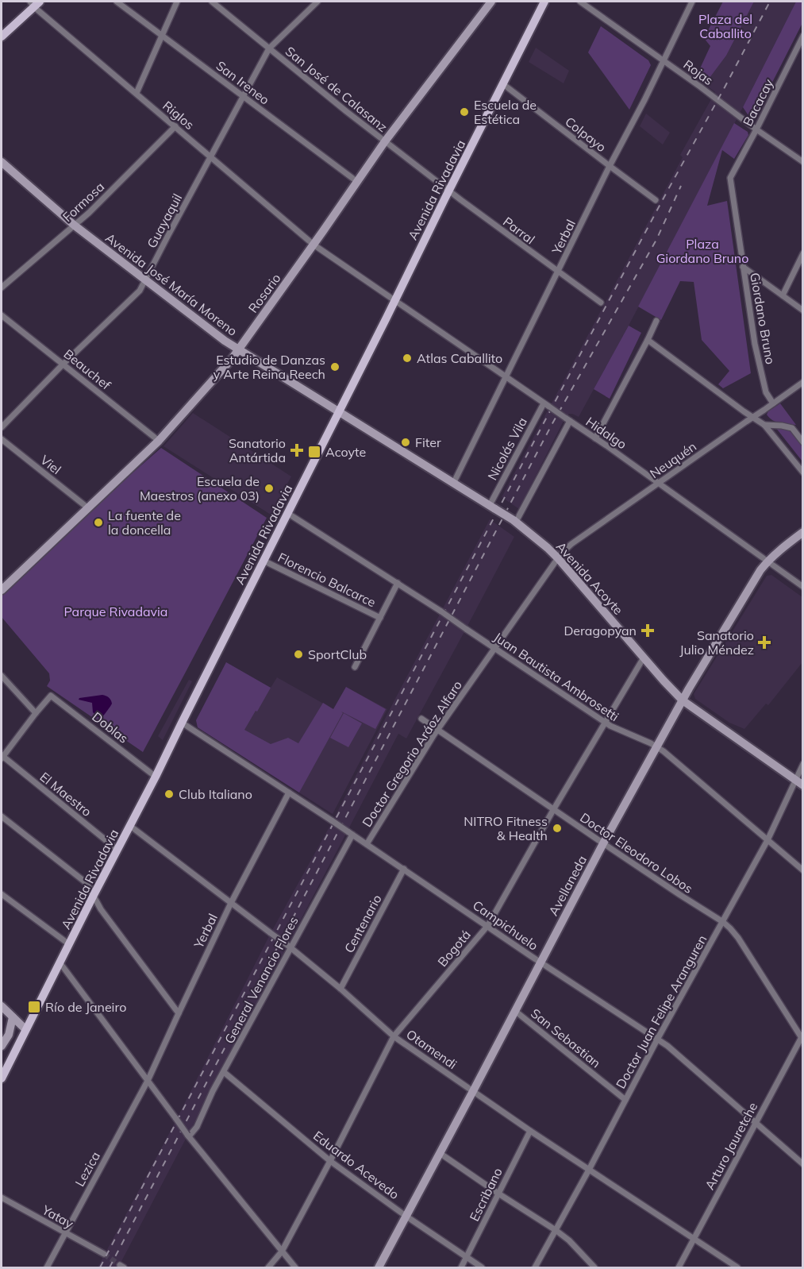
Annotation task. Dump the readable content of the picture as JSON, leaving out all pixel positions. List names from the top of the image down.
{
  "streets": {
    "main road": ["Avenida Rivadavia"],
    "street": [
      "Rojas",
      "San Ireneo",
      "San José de Calasanz",
      "Bacacay",
      "Riglos",
      "Colpayo",
      "Formosa",
      "Guayaquil",
      "Parral",
      "Yerbal",
      "Avenida José María Moreno",
      "Rosario",
      "Giordano Bruno",
      "Beauchef",
      "Hidalgo",
      "Nicolás Vila",
      "Neuquén",
      "Viel",
      "Avenida Acoyte",
      "Florencio Balcarce",
      "Juan Bautista Ambrosetti",
      "Doblas",
      "Doctor Gregorio Aráoz Alfaro",
      "El Maestro",
      "Doctor Eleodoro Lobos",
      "Avellaneda",
      "Centenario",
      "Campichuelo",
      "Bogotá",
      "General Venancio Flores",
      "Doctor Juan Felipe Aranguren",
      "San Sebastian",
      "Otamendi",
      "Arturo Jauretche",
      "Eduardo Acevedo",
      "Lezica",
      "Escribano",
      "Yatay"
    ]
  },
  "crossings": [
    ["Rojas", "Bacacay"],
    ["Rojas", "Yerbal"],
    ["San Ireneo", "Guayaquil"],
    ["San Ireneo", "Rosario"],
    ["San José de Calasanz", "Avenida Rivadavia"],
    ["San José de Calasanz", "Guayaquil"],
    ["San José de Calasanz", "Parral"],
    ["San José de Calasanz", "Rosario"],
    ["Bacacay", "Giordano Bruno"],
    ["Riglos", "Avenida Rivadavia"],
    ["Riglos", "Formosa"],
    ["Riglos", "Guayaquil"],
    ["Riglos", "Rosario"],
    ["Riglos", "Hidalgo"],
    ["Colpayo", "Avenida Rivadavia"],
    ["Colpayo", "Yerbal"],
    ["Avenida Rivadavia", "Parral"],
    ["Avenida Rivadavia", "Avenida José María Moreno"],
    ["Avenida Rivadavia", "Hidalgo"],
    ["Avenida Rivadavia", "Avenida Acoyte"],
    ["Avenida Rivadavia", "Florencio Balcarce"],
    ["Avenida Rivadavia", "Juan Bautista Ambrosetti"],
    ["Avenida Rivadavia", "Doblas"],
    ["Avenida Rivadavia", "El Maestro"],
    ["Avenida Rivadavia", "Campichuelo"],
    ["Avenida Rivadavia", "Otamendi"],
    ["Formosa", "Avenida José María Moreno"],
    ["Guayaquil", "Avenida José María Moreno"],
    ["Guayaquil", "Beauchef"],
    ["Parral", "Yerbal"],
    ["Yerbal", "Hidalgo"],
    ["Yerbal", "Avenida Acoyte"],
    ["Yerbal", "Campichuelo"],
    ["Yerbal", "Otamendi"],
    ["Yerbal", "Lezica"],
    ["Avenida José María Moreno", "Rosario"],
    ["Avenida José María Moreno", "Avenida Acoyte"],
    ["Rosario", "Beauchef"],
    ["Rosario", "Viel"],
    ["Giordano Bruno", "Neuquén"],
    ["Hidalgo", "Nicolás Vila"],
    ["Hidalgo", "Neuquén"],
    ["Hidalgo", "Avellaneda"],
    ["Nicolás Vila", "Avenida Acoyte"],
    ["Neuquén", "Avenida Acoyte"],
    ["Neuquén", "Doctor Gregorio Aráoz Alfaro"],
    ["Avenida Acoyte", "Doctor Gregorio Aráoz Alfaro"],
    ["Avenida Acoyte", "Avellaneda"],
    ["Avenida Acoyte", "Bogotá"],
    ["Avenida Acoyte", "Doctor Juan Felipe Aranguren"],
    ["Juan Bautista Ambrosetti", "Doctor Gregorio Aráoz Alfaro"],
    ["Juan Bautista Ambrosetti", "Avellaneda"],
    ["Juan Bautista Ambrosetti", "Bogotá"],
    ["Juan Bautista Ambrosetti", "Doctor Juan Felipe Aranguren"],
    ["Doctor Gregorio Aráoz Alfaro", "Doctor Eleodoro Lobos"],
    ["Doctor Gregorio Aráoz Alfaro", "Campichuelo"],
    ["Doctor Eleodoro Lobos", "Avellaneda"],
    ["Doctor Eleodoro Lobos", "Bogotá"],
    ["Doctor Eleodoro Lobos", "Doctor Juan Felipe Aranguren"],
    ["Doctor Eleodoro Lobos", "Arturo Jauretche"],
    ["Avellaneda", "Campichuelo"],
    ["Avellaneda", "San Sebastian"],
    ["Avellaneda", "Otamendi"],
    ["Avellaneda", "Eduardo Acevedo"],
    ["Centenario", "Campichuelo"],
    ["Centenario", "Otamendi"],
    ["Campichuelo", "Bogotá"],
    ["Campichuelo", "General Venancio Flores"],
    ["Campichuelo", "Doctor Juan Felipe Aranguren"],
    ["Campichuelo", "Arturo Jauretche"],
    ["Bogotá", "Otamendi"],
    ["Bogotá", "Eduardo Acevedo"],
    ["General Venancio Flores", "Otamendi"],
    ["General Venancio Flores", "Eduardo Acevedo"],
    ["Doctor Juan Felipe Aranguren", "San Sebastian"],
    ["Doctor Juan Felipe Aranguren", "Otamendi"],
    ["Otamendi", "Arturo Jauretche"],
    ["Otamendi", "Escribano"],
    ["Eduardo Acevedo", "Escribano"],
    ["Lezica", "Yatay"]
  ],
  "parks": ["Plaza del Caballito", "Plaza Giordano Bruno", "Parque Rivadavia"],
  "places": {
    "other": [
      "Escuela de Estética",
      "Atlas Caballito",
      "Estudio de Danzas y Arte Reina Reech",
      "Fiter",
      "Escuela de Maestros (anexo 03)",
      "La fuente de la doncella",
      "SportClub",
      "Club Italiano",
      "NITRO Fitness & Health"
    ],
    "health": ["Sanatorio Antártida", "Deragopyan", "Sanatorio Julio Méndez"],
    "transit": ["Acoyte", "Río de Janeiro"]
  }
}
